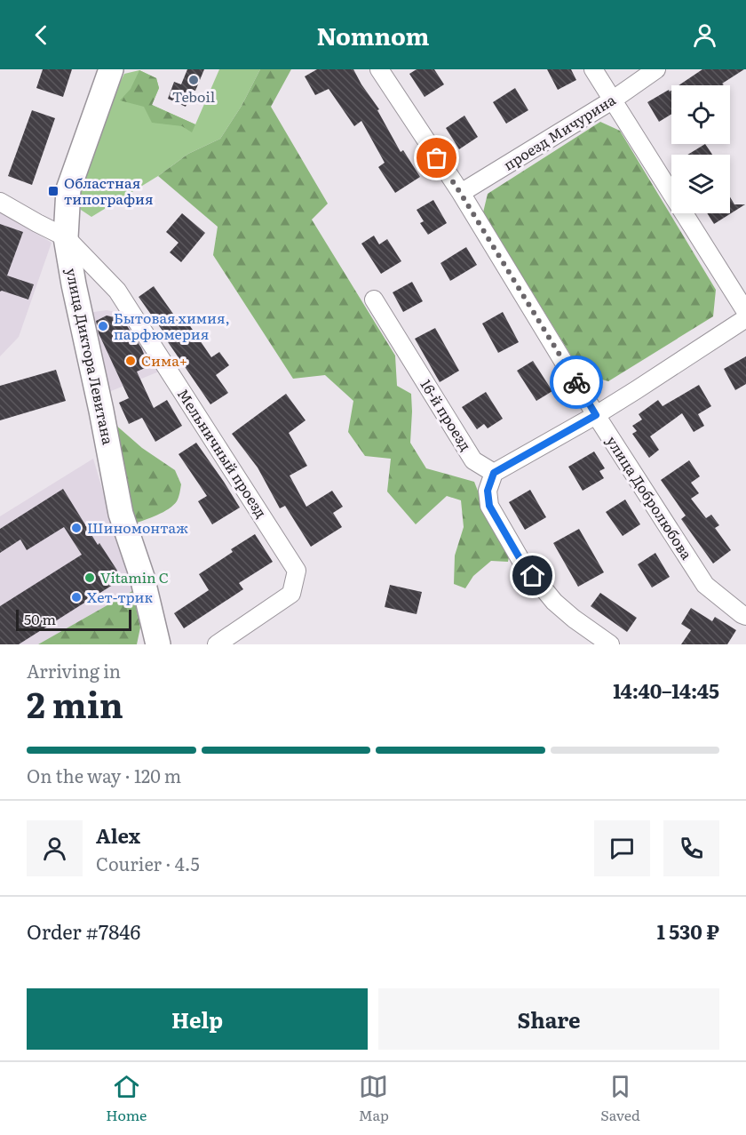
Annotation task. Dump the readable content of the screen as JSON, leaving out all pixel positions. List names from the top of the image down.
{
  "streets": {
    "street": [
      "проезд Мичурина",
      "улица Диктора Левитана",
      "16-й проезд",
      "Мельничный проезд",
      "улица Добролюбова"
    ]
  },
  "crossings": [
    ["проезд Мичурина", "улица Добролюбова"],
    ["улица Диктора Левитана", "Мельничный проезд"]
  ],
  "places": {
    "other": [
      "Teboil",
      "Бытовая химия, парфюмерия",
      "Сима+",
      "Шиномонтаж",
      "Vitamin C",
      "Хет-трик"
    ],
    "transit": ["Областная типография"]
  },
  "scale_bar": "50 m",
  "page": {
    "header": "Nomnom",
    "scale": "50 m",
    "heading": ["2 min", "Arriving in", "14:40–14:45"],
    "panel": [
      "Alex",
      "Courier · 4.5",
      "Order #7846",
      "1 530 ₽"
    ],
    "bar": "On the way · 120 m",
    "buttons": ["Help", "Share"],
    "tabs": ["Home", "Map", "Saved"]
  }
}
